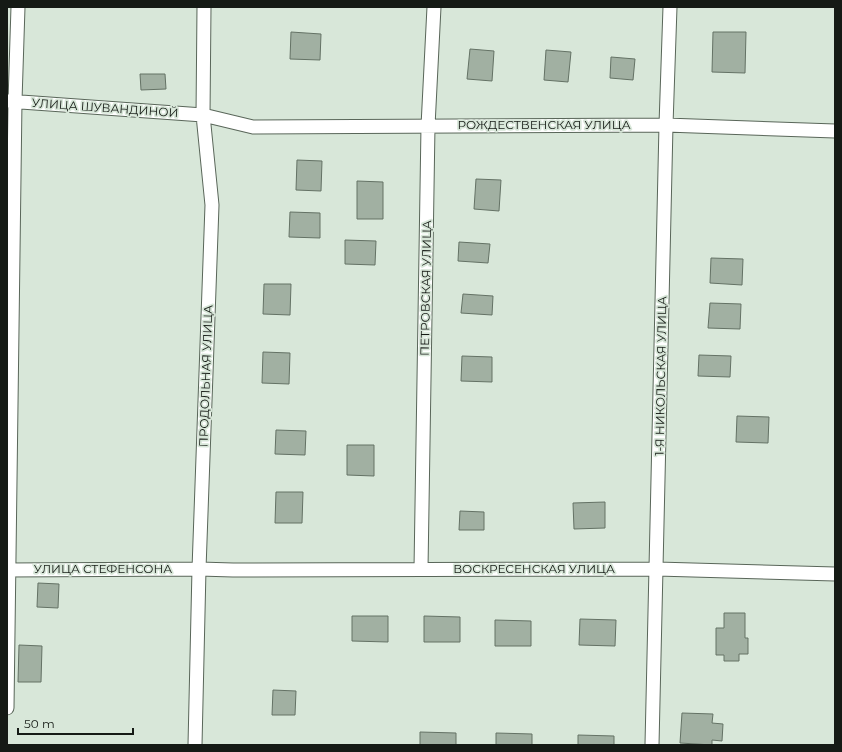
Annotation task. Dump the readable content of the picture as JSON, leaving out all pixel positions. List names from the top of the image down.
{
  "streets": {
    "street": [
      "УЛИЦА ШУВАНДИНОЙ",
      "РОЖДЕСТВЕНСКАЯ УЛИЦА",
      "ПЕТРОВСКАЯ УЛИЦА",
      "ПРОДОЛЬНАЯ УЛИЦА",
      "1-Я НИКОЛЬСКАЯ УЛИЦА",
      "УЛИЦА СТЕФЕНСОНА",
      "ВОСКРЕСЕНСКАЯ УЛИЦА"
    ]
  },
  "crossings": [
    ["УЛИЦА ШУВАНДИНОЙ", "РОЖДЕСТВЕНСКАЯ УЛИЦА"],
    ["УЛИЦА ШУВАНДИНОЙ", "ПРОДОЛЬНАЯ УЛИЦА"],
    ["РОЖДЕСТВЕНСКАЯ УЛИЦА", "ПЕТРОВСКАЯ УЛИЦА"],
    ["РОЖДЕСТВЕНСКАЯ УЛИЦА", "1-Я НИКОЛЬСКАЯ УЛИЦА"],
    ["ПЕТРОВСКАЯ УЛИЦА", "ВОСКРЕСЕНСКАЯ УЛИЦА"],
    ["ПРОДОЛЬНАЯ УЛИЦА", "УЛИЦА СТЕФЕНСОНА"],
    ["1-Я НИКОЛЬСКАЯ УЛИЦА", "ВОСКРЕСЕНСКАЯ УЛИЦА"],
    ["УЛИЦА СТЕФЕНСОНА", "ВОСКРЕСЕНСКАЯ УЛИЦА"]
  ],
  "scale_bar": "50 m"
}
